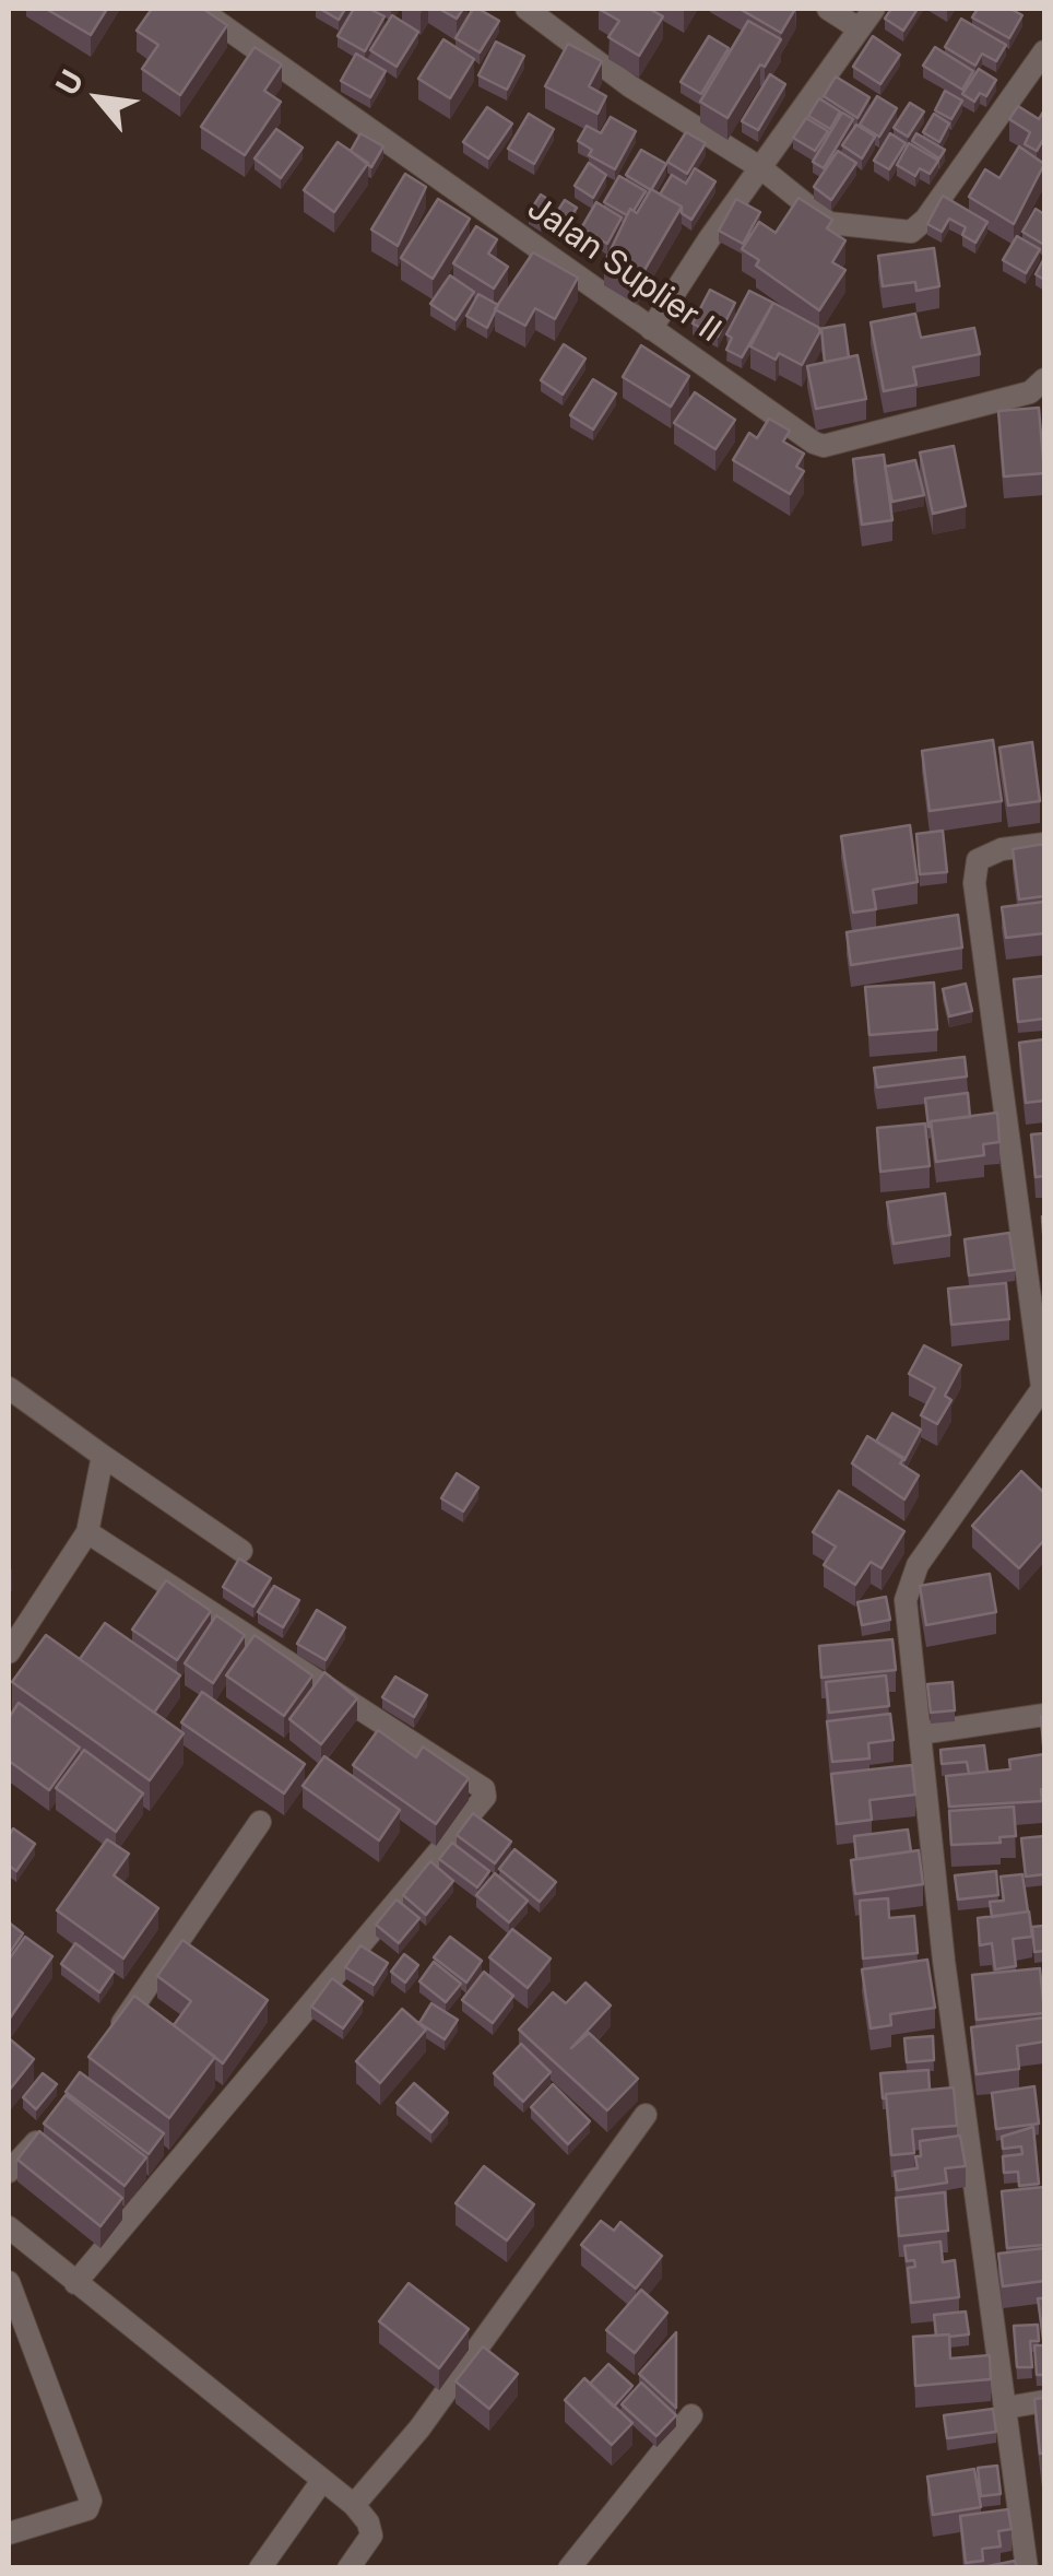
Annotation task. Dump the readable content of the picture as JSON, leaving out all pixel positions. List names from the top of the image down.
{
  "streets": {
    "street": ["Jalan Suplier II"]
  },
  "north": "top left"
}
